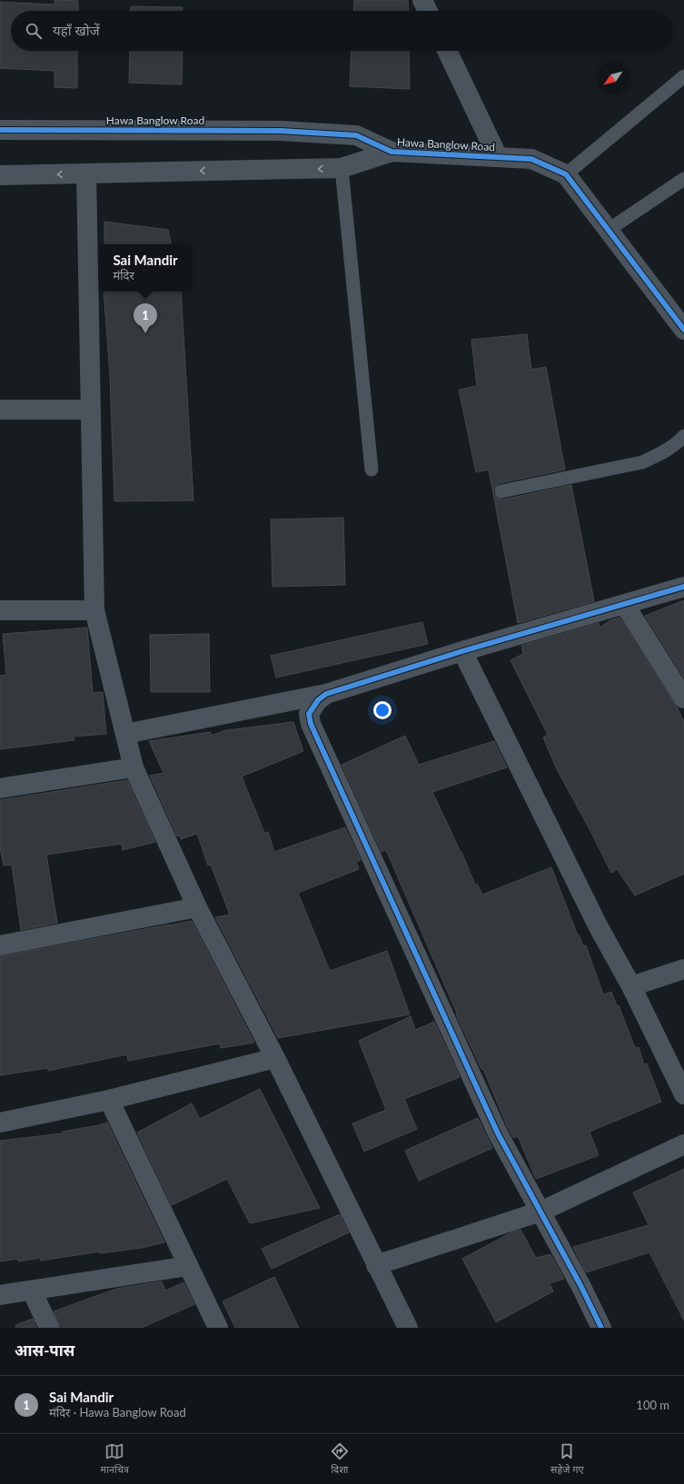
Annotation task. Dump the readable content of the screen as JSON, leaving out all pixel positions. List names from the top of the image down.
{
  "streets": {
    "street": ["Hawa Banglow Road"]
  },
  "north": "bottom left",
  "page": {
    "search": "यहाँ खोजें",
    "popup": ["Sai Mandir", "मंदिर"],
    "pins": "1",
    "heading": "आस-पास",
    "list": [
      {
        "mark": "1",
        "name": "Sai Mandir",
        "note": "मंदिर · Hawa Banglow Road",
        "value": "100 m"
      }
    ],
    "nav": ["मानचित्र", "दिशा", "सहेजे गए"]
  }
}
